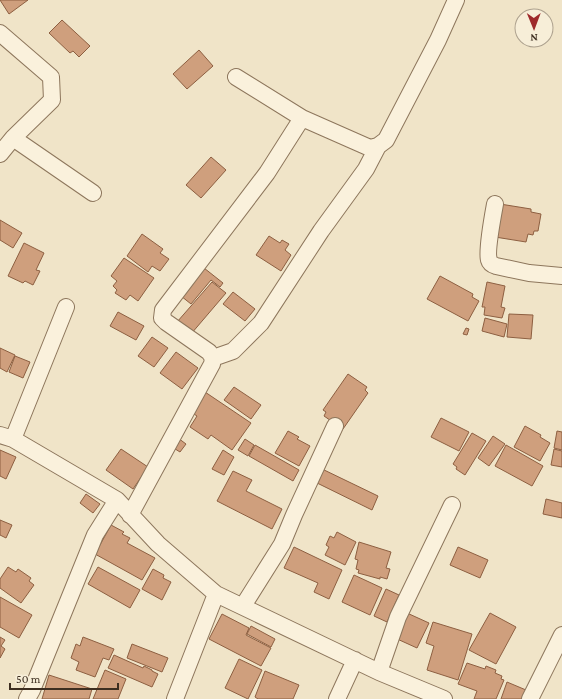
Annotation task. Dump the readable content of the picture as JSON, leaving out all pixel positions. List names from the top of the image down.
{
  "scale_bar": "50 m",
  "north": "bottom"
}
